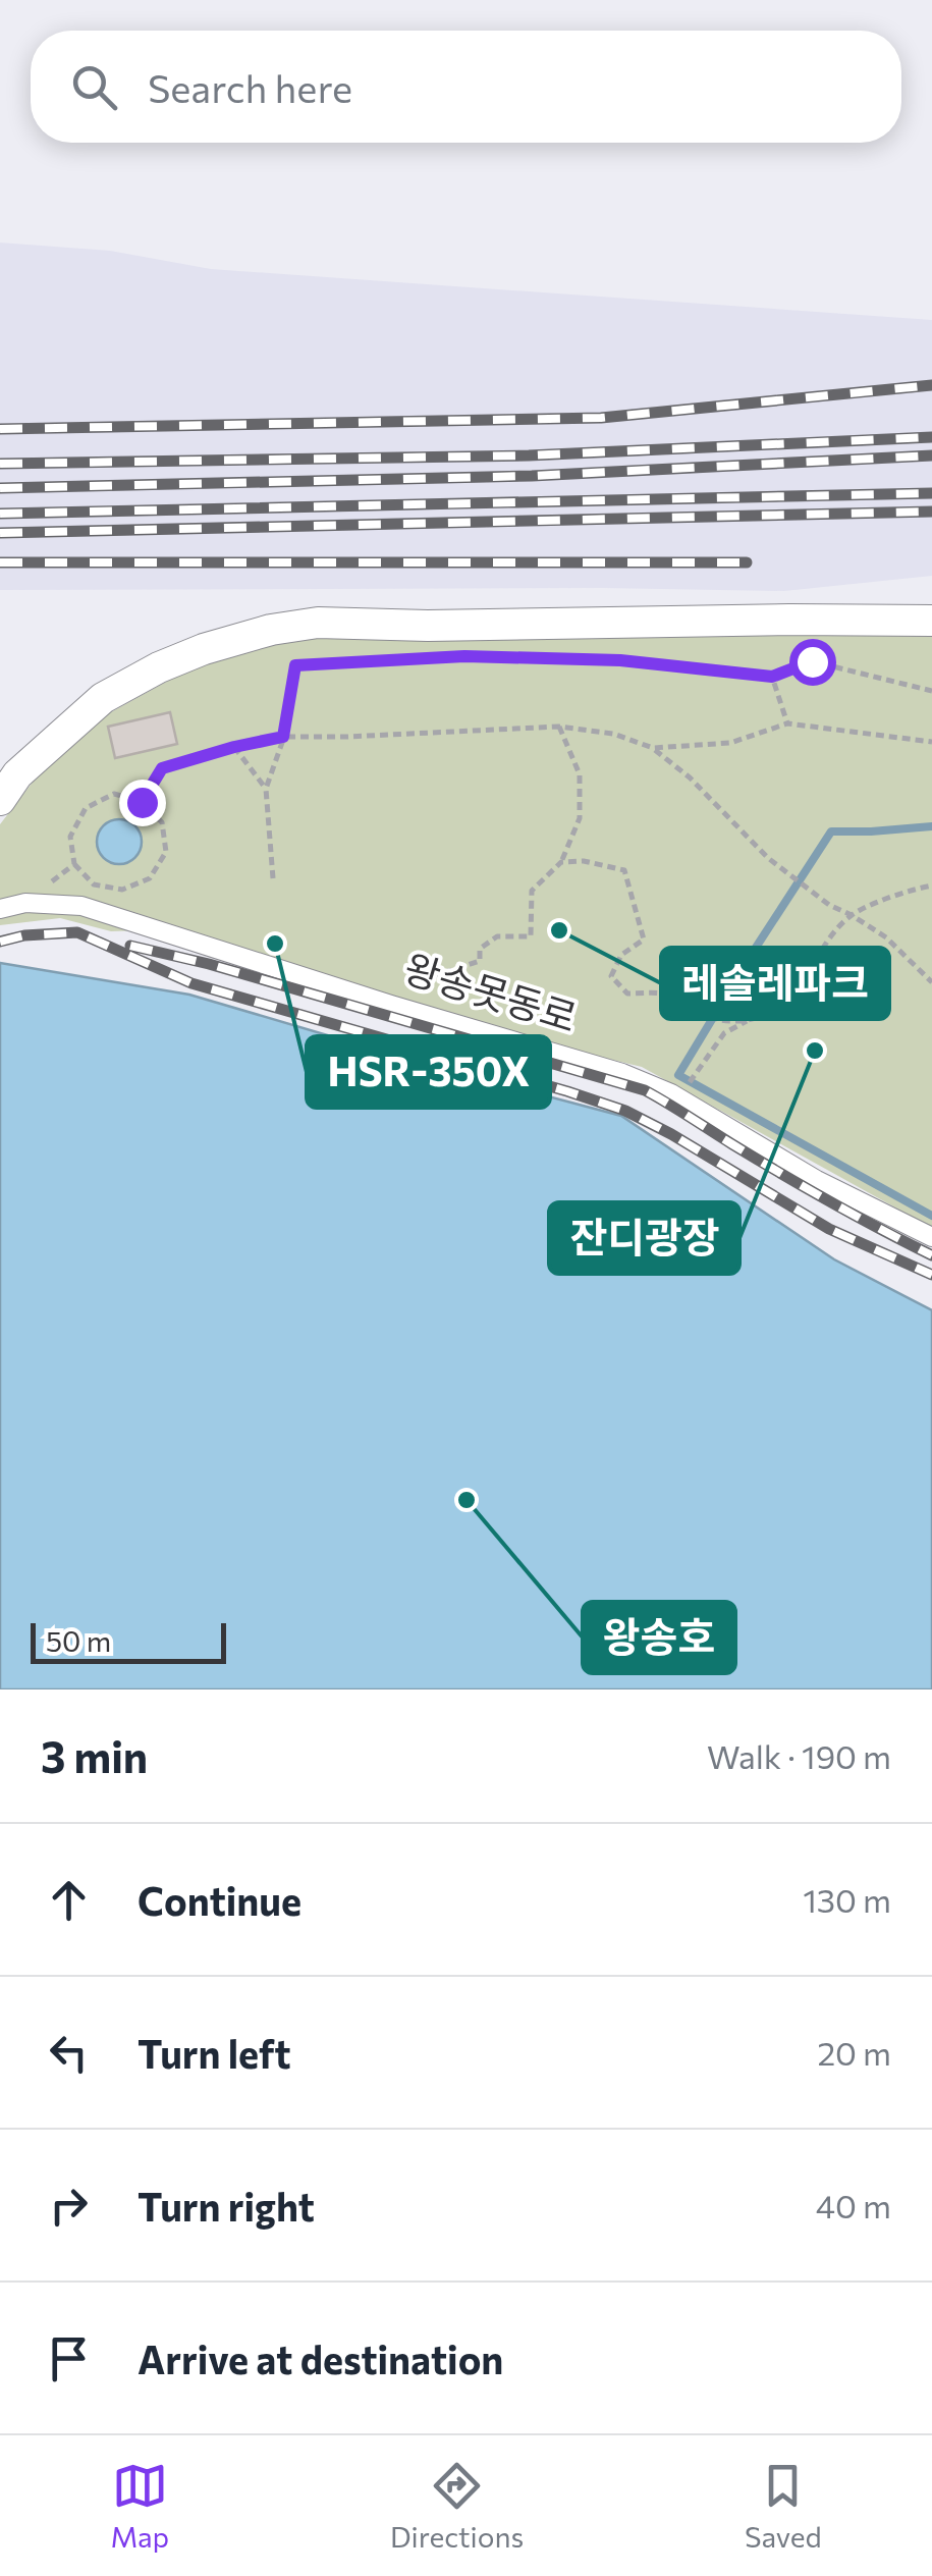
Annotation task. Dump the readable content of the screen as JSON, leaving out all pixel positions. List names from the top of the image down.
{
  "streets": {
    "street": ["왕송못동로"]
  },
  "places": [
    "레솔레파크",
    "HSR-350X",
    "잔디광장",
    "왕송호"
  ],
  "scale_bar": "50 m",
  "page": {
    "search": "Search here",
    "scale": "50 m",
    "heading": ["3 min", "Walk · 190 m"],
    "list": [
      ["Continue", "130 m"],
      ["Turn left", "20 m"],
      ["Turn right", "40 m"],
      "Arrive at destination"
    ],
    "nav": ["Map", "Directions", "Saved"]
  }
}
